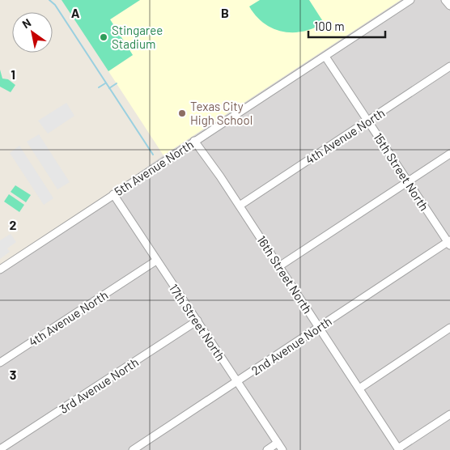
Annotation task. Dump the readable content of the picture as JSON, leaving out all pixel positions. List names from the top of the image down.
{
  "streets": {
    "street": [
      "4th Avenue North",
      "5th Avenue North",
      "15th Street North",
      "16th Street North",
      "17th Street North",
      "2nd Avenue North",
      "3rd Avenue North"
    ]
  },
  "crossings": [
    ["4th Avenue North", "15th Street North"],
    ["4th Avenue North", "16th Street North"],
    ["4th Avenue North", "17th Street North"],
    ["5th Avenue North", "15th Street North"],
    ["5th Avenue North", "16th Street North"],
    ["5th Avenue North", "17th Street North"],
    ["15th Street North", "2nd Avenue North"],
    ["16th Street North", "2nd Avenue North"],
    ["17th Street North", "2nd Avenue North"],
    ["17th Street North", "3rd Avenue North"]
  ],
  "places": ["Stingaree Stadium", "Texas City High School"],
  "scale_bar": "100 m",
  "north": "top left",
  "grid": {
    "columns": ["A", "B"],
    "rows": ["1", "2", "3"]
  }
}
